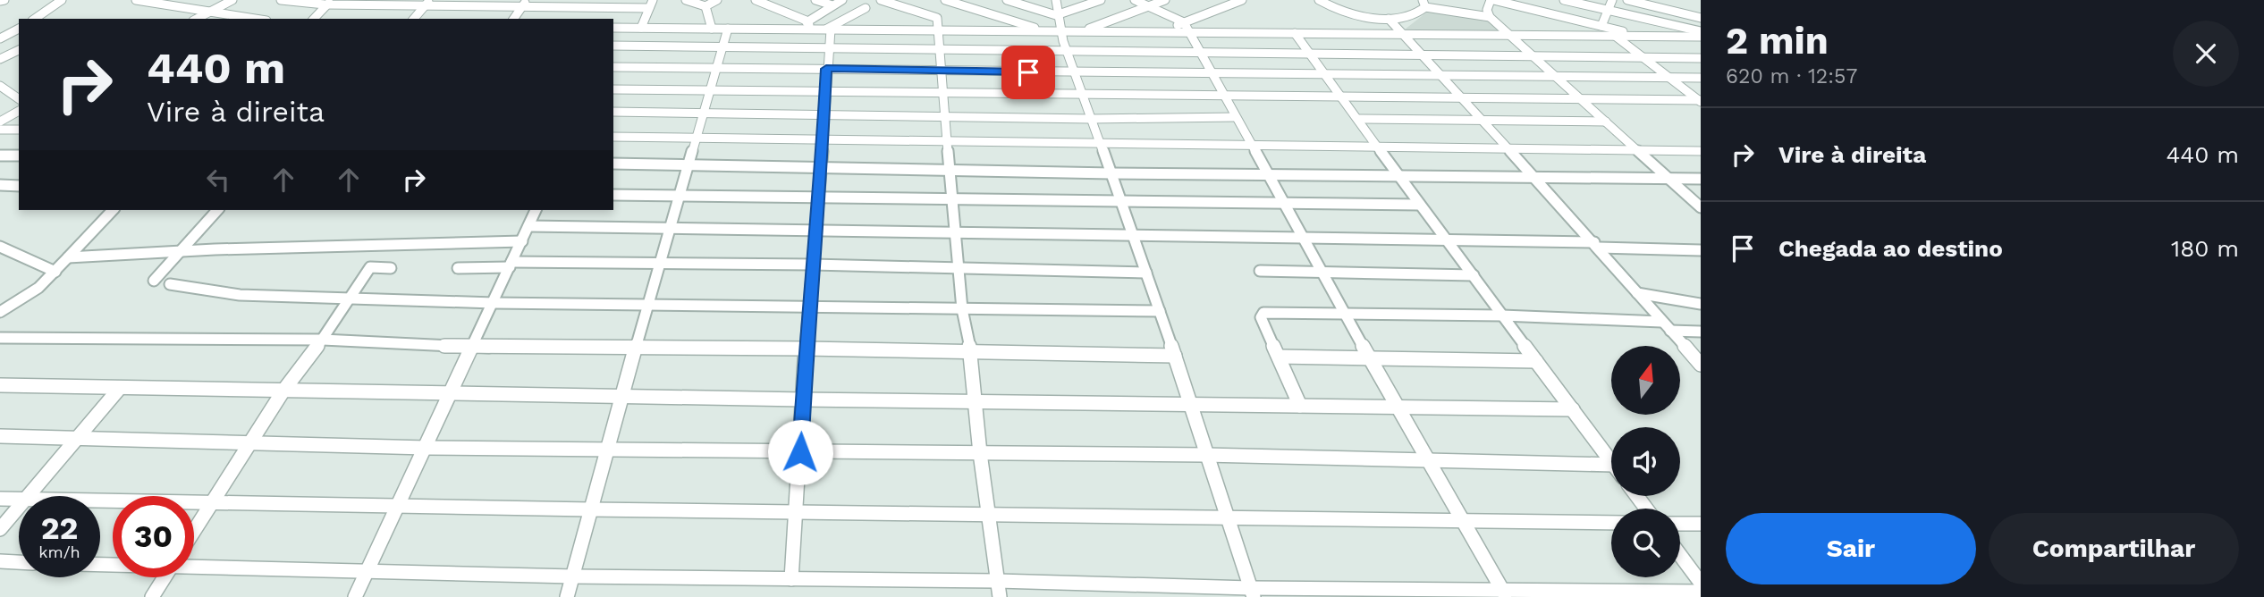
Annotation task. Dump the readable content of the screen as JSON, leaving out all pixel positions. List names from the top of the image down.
{
  "north": "top",
  "page": {
    "heading": ["2 min", "620 m · 12:57"],
    "turn": ["440 m", "Vire à direita"],
    "list": [
      {
        "name": "Vire à direita",
        "value": "440 m"
      },
      {
        "name": "Chegada ao destino",
        "value": "180 m"
      }
    ],
    "speed": "22 km/h",
    "limit": "30",
    "buttons": ["Sair", "Compartilhar"]
  }
}
